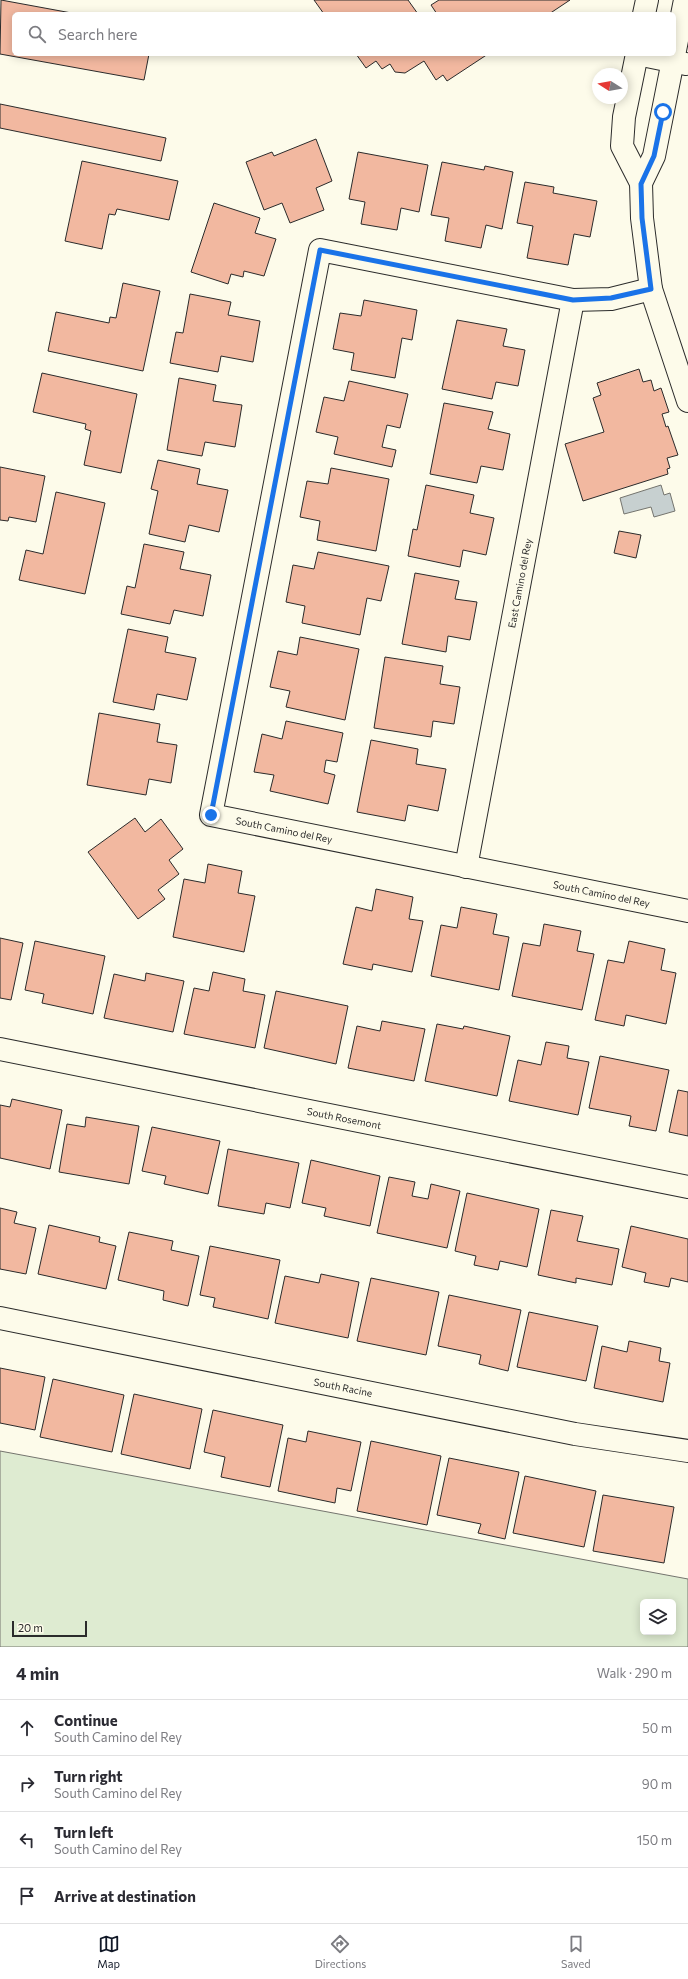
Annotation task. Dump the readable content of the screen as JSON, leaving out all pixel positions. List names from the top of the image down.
{
  "streets": {
    "street": [
      "East Camino del Rey",
      "South Camino del Rey",
      "South Rosemont",
      "South Racine"
    ]
  },
  "crossings": [
    ["East Camino del Rey", "South Camino del Rey"]
  ],
  "scale_bar": "20 m",
  "north": "left",
  "page": {
    "search": "Search here",
    "scale": "20 m",
    "heading": ["4 min", "Walk · 290 m"],
    "list": [
      ["Continue", "South Camino del Rey", "50 m"],
      ["Turn right", "South Camino del Rey", "90 m"],
      ["Turn left", "South Camino del Rey", "150 m"],
      "Arrive at destination"
    ],
    "nav": ["Map", "Directions", "Saved"]
  }
}
